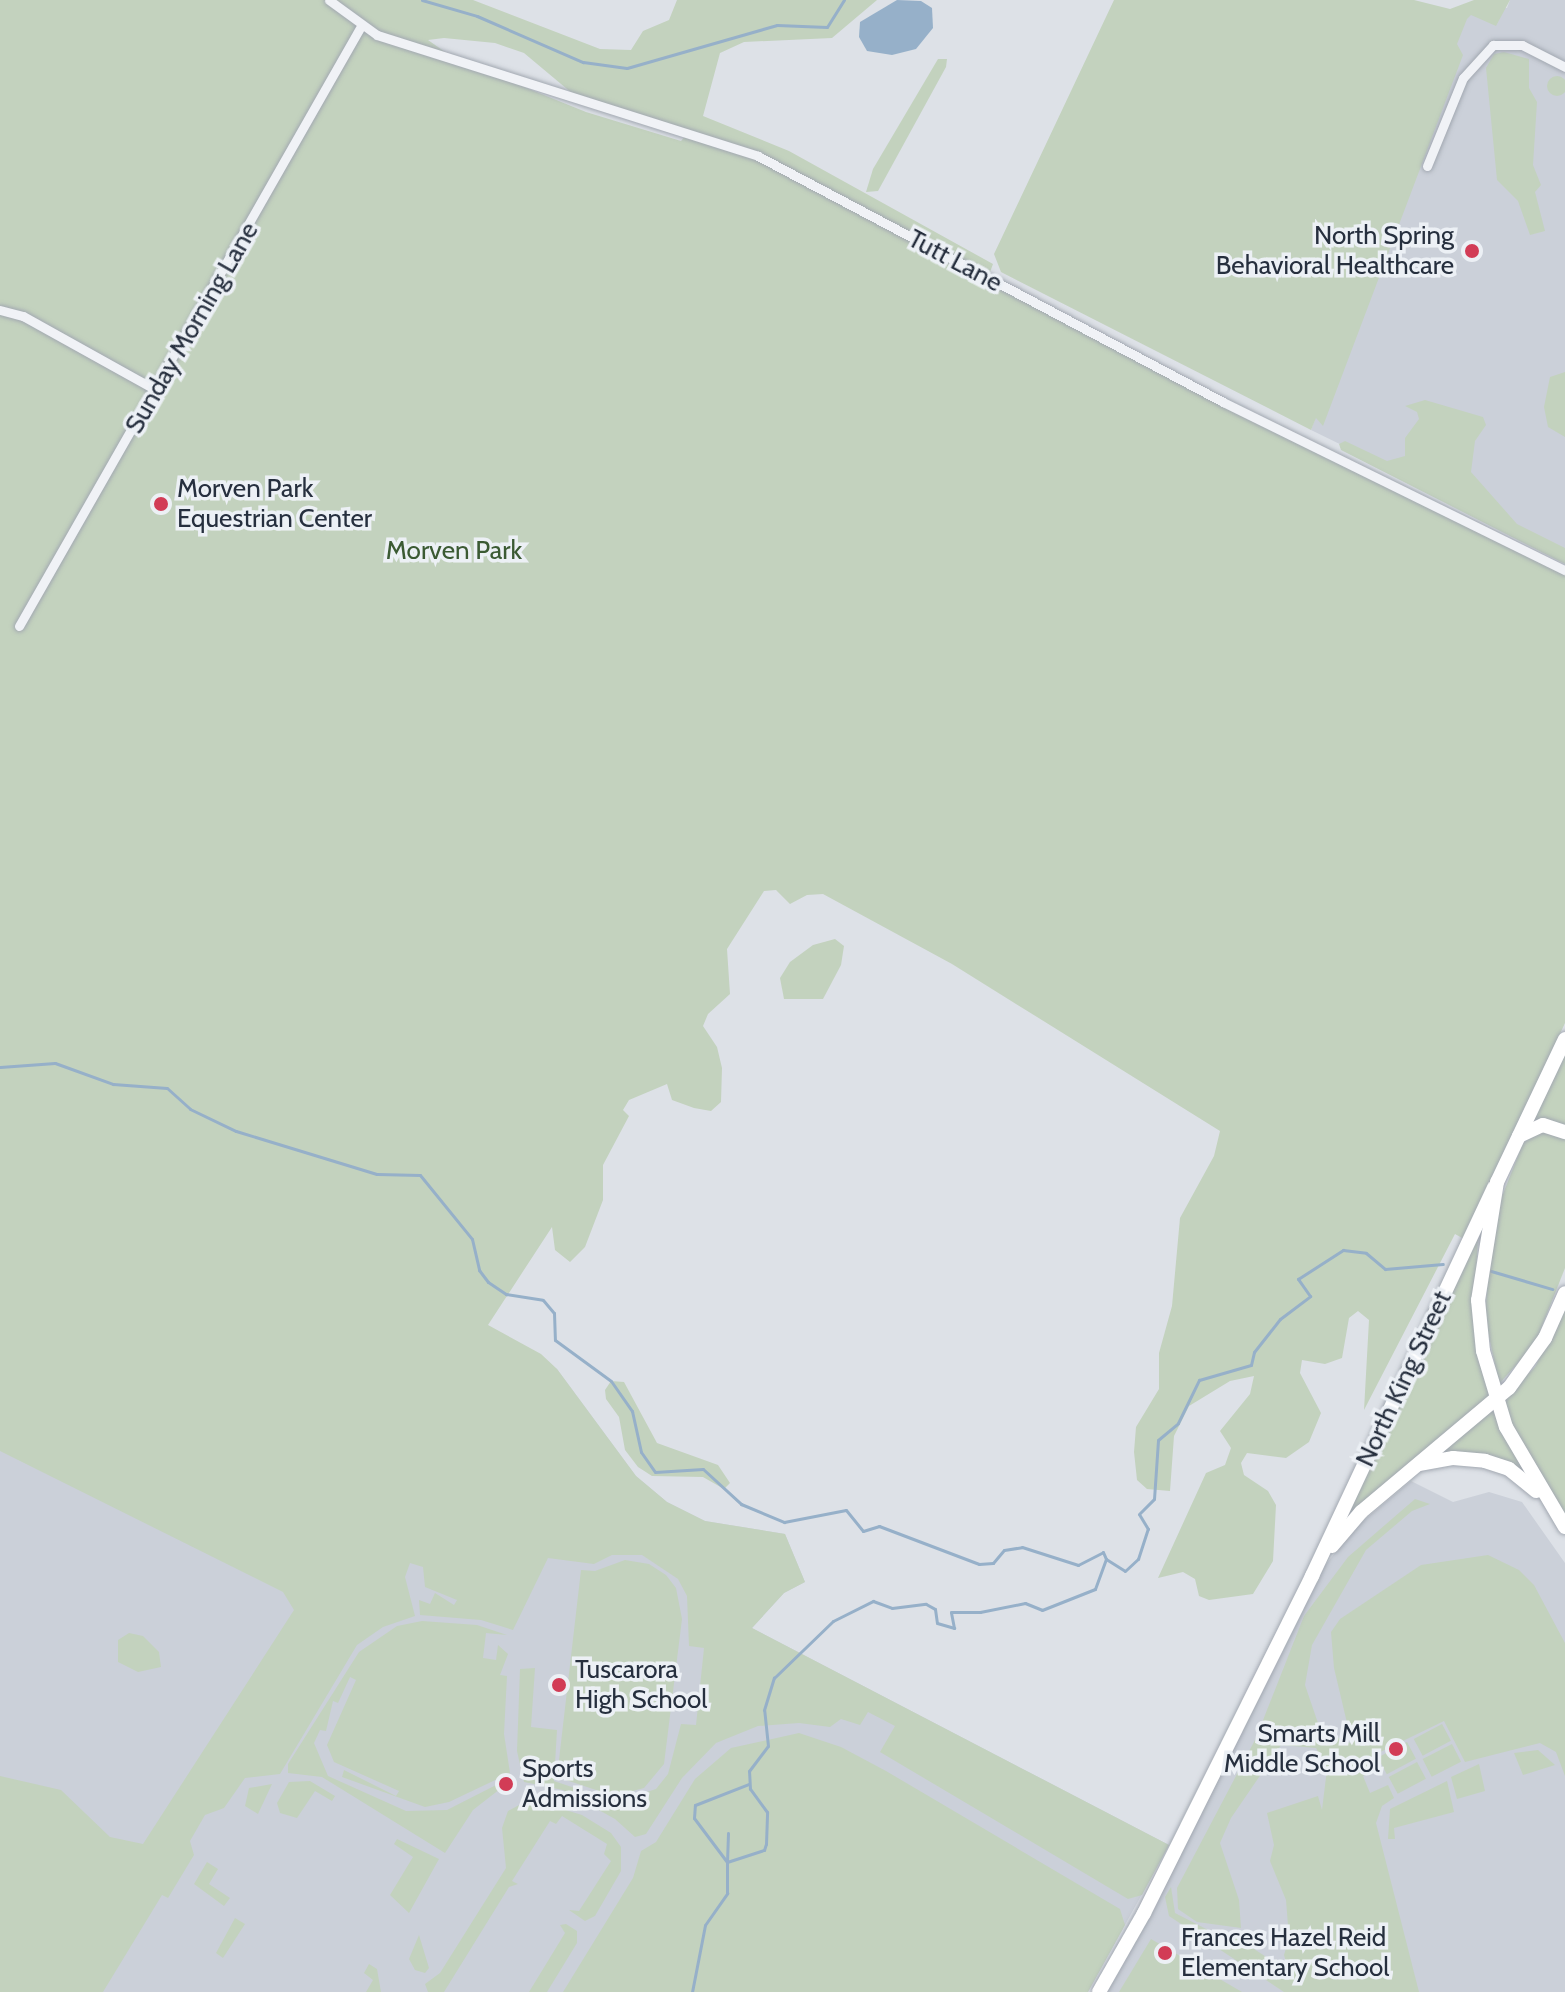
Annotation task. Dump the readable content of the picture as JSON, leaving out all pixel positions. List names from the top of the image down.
{
  "streets": {
    "main road": ["North King Street"],
    "street": ["Tutt Lane", "Sunday Morning Lane"]
  },
  "crossings": [
    ["Tutt Lane", "Sunday Morning Lane"]
  ],
  "parks": ["Morven Park"],
  "places": [
    "North Spring Behavioral Healthcare",
    "Morven Park Equestrian Center",
    "Tuscarora High School",
    "Smarts Mill Middle School",
    "Sports Admissions",
    "Frances Hazel Reid Elementary School"
  ]
}
